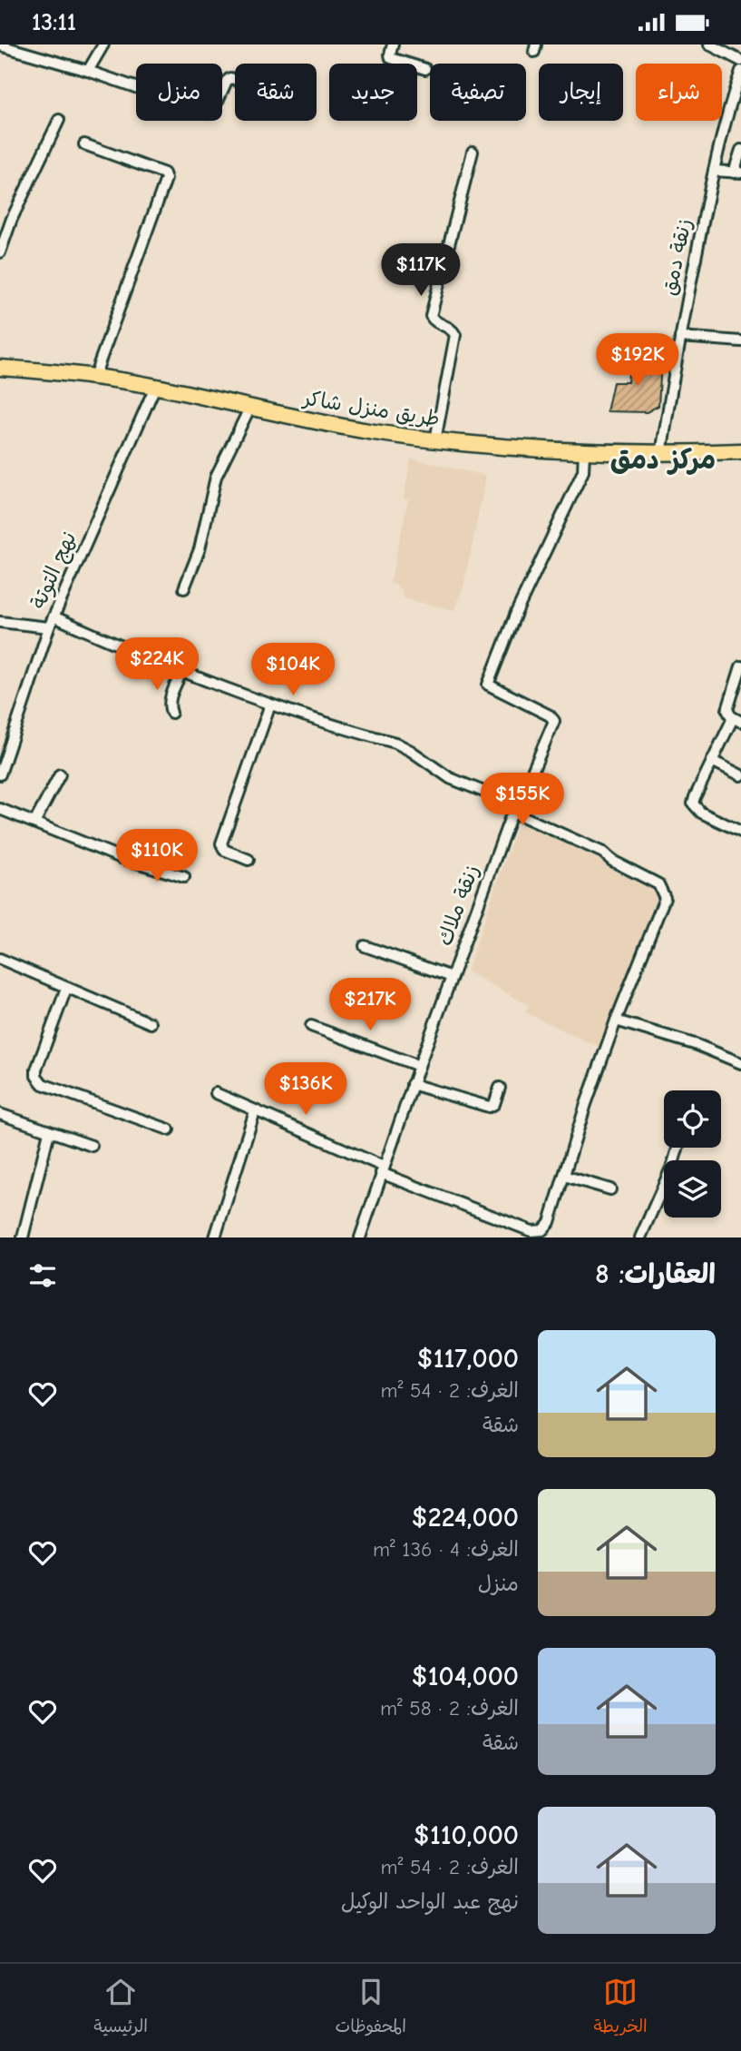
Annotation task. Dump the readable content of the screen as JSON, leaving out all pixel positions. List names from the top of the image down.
{
  "streets": {
    "main road": ["طريق منزل شاكر"],
    "street": ["زنقة دمق", "نهج التوتة", "زنقة ملاك"]
  },
  "crossings": [
    ["زنقة دمق", "طريق منزل شاكر"],
    ["طريق منزل شاكر", "نهج التوتة"],
    ["طريق منزل شاكر", "زنقة ملاك"]
  ],
  "districts": ["مركز دمق"],
  "page": {
    "status": "13:11",
    "chip": [
      "شراء",
      "إيجار",
      "تصفية",
      "جديد",
      "شقة",
      "منزل"
    ],
    "price": [
      "$117K",
      "$192K",
      "$224K",
      "$104K",
      "$155K",
      "$110K",
      "$217K",
      "$136K"
    ],
    "heading": "العقارات: 8",
    "list": [
      {
        "name": "$117,000",
        "note": "الغرف: 2 · 54 m² · شقة"
      },
      {
        "name": "$224,000",
        "note": "الغرف: 4 · 136 m² · منزل"
      },
      {
        "name": "$104,000",
        "note": "الغرف: 2 · 58 m² · شقة"
      },
      {
        "name": "$110,000",
        "note": "الغرف: 2 · 54 m² · نهج عبد الواحد الوكيل"
      }
    ],
    "tabs": ["الخريطة", "المحفوظات", "الرئيسية"]
  }
}
